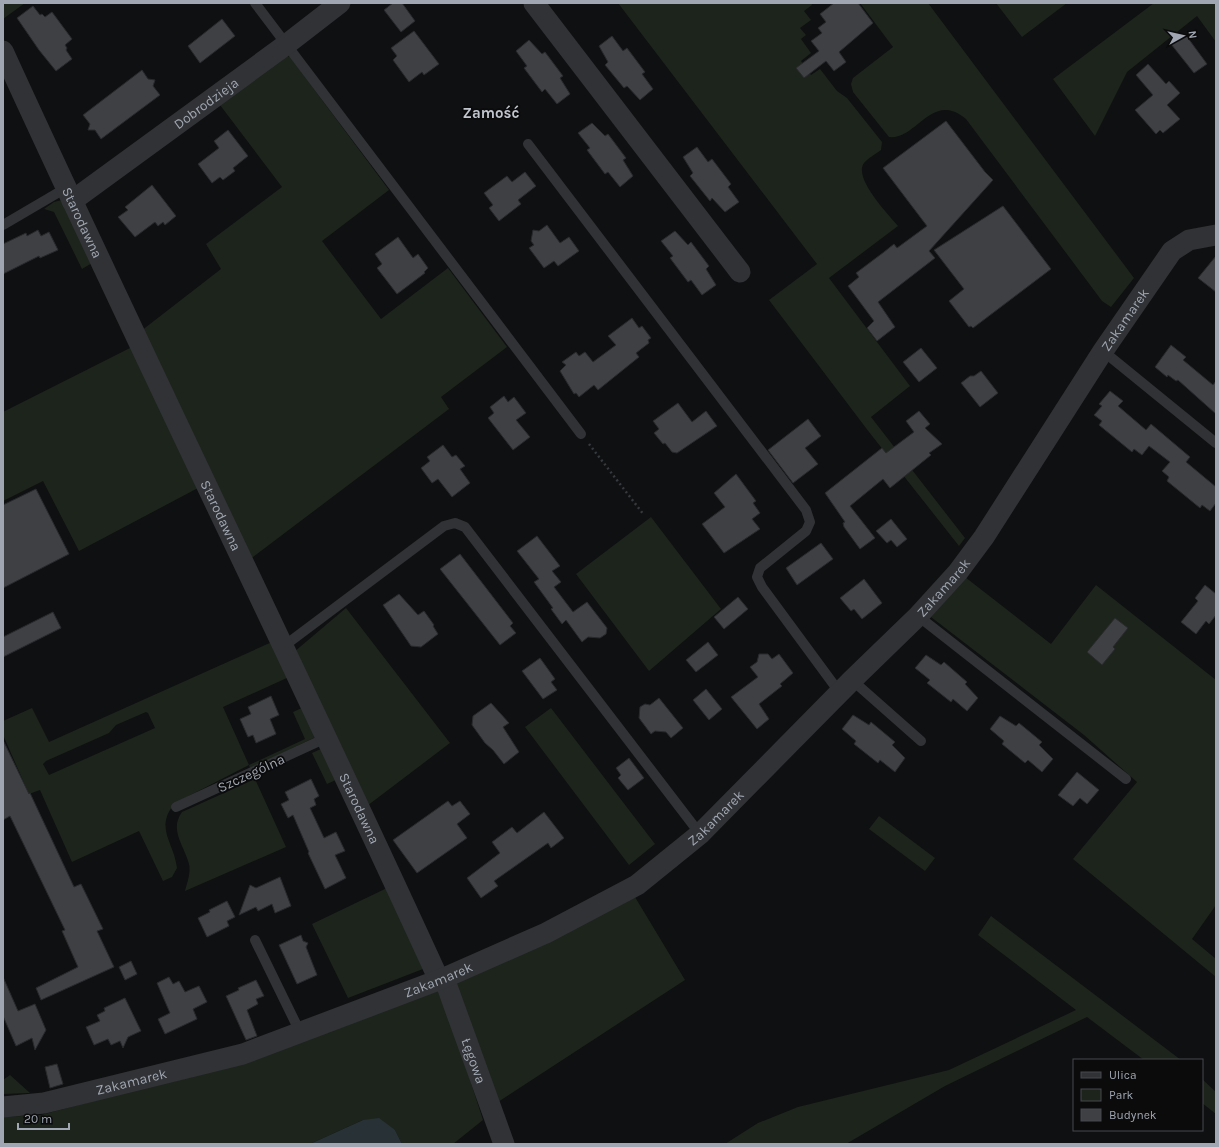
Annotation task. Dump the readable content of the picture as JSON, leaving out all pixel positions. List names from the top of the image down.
{
  "streets": {
    "street": [
      "Dobrodzieja",
      "Starodawna",
      "Zakamarek",
      "Łęgowa"
    ],
    "lane": ["Szczególna"]
  },
  "crossings": [
    ["Dobrodzieja", "Starodawna"],
    ["Starodawna", "Zakamarek"],
    ["Starodawna", "Szczególna"],
    ["Starodawna", "Łęgowa"],
    ["Zakamarek", "Łęgowa"]
  ],
  "districts": ["Zamość"],
  "legend": ["Ulica", "Park", "Budynek"],
  "scale_bar": "20 m",
  "north": "right"
}
